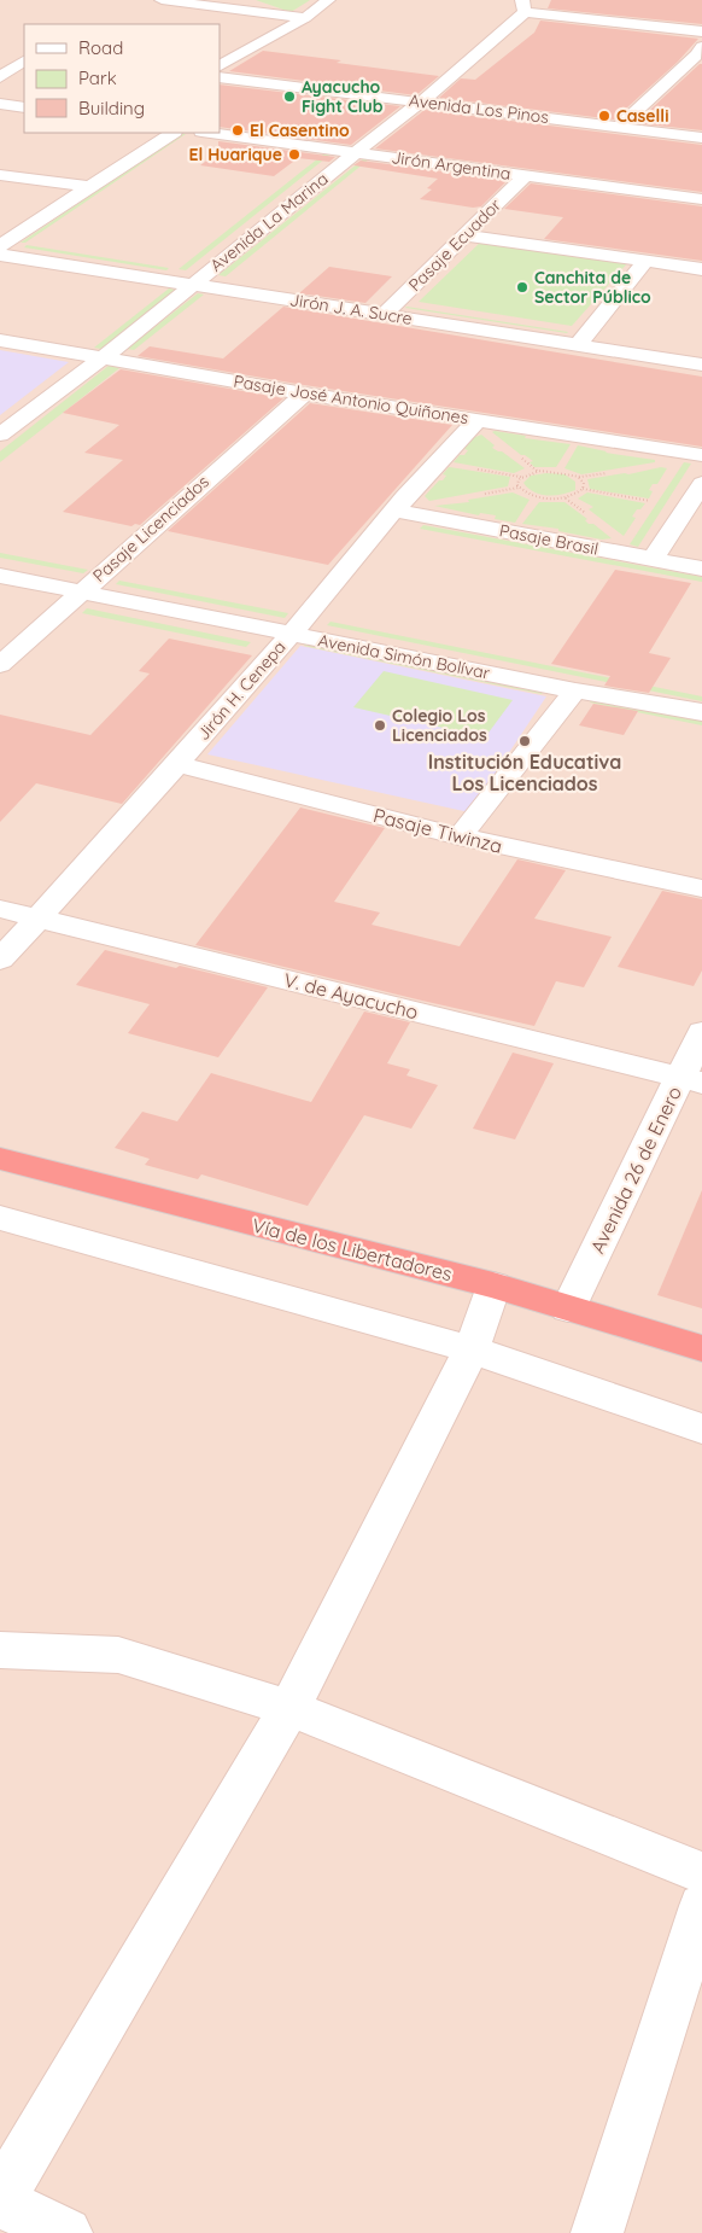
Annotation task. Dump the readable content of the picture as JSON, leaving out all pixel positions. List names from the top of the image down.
{
  "streets": {
    "highway": ["Vía de los Libertadores"],
    "street": [
      "Avenida Los Pinos",
      "Jirón Argentina",
      "Avenida La Marina",
      "Pasaje Ecuador",
      "Jirón J. A. Sucre",
      "Pasaje José Antonio Quiñones",
      "Pasaje Licenciados",
      "Pasaje Brasil",
      "Avenida Simón Bolívar",
      "Jirón H. Cenepa",
      "Pasaje Tiwinza",
      "V. de Ayacucho",
      "Avenida 26 de Enero"
    ]
  },
  "crossings": [
    ["Avenida Los Pinos", "Avenida La Marina"],
    ["Jirón Argentina", "Avenida La Marina"],
    ["Jirón Argentina", "Pasaje Ecuador"],
    ["Avenida La Marina", "Jirón J. A. Sucre"],
    ["Avenida La Marina", "Pasaje José Antonio Quiñones"],
    ["Pasaje Ecuador", "Jirón J. A. Sucre"],
    ["Pasaje José Antonio Quiñones", "Pasaje Licenciados"],
    ["Pasaje José Antonio Quiñones", "Jirón H. Cenepa"],
    ["Pasaje Licenciados", "Avenida Simón Bolívar"],
    ["Pasaje Brasil", "Jirón H. Cenepa"],
    ["Avenida Simón Bolívar", "Jirón H. Cenepa"],
    ["Jirón H. Cenepa", "Pasaje Tiwinza"],
    ["Jirón H. Cenepa", "V. de Ayacucho"],
    ["V. de Ayacucho", "Avenida 26 de Enero"],
    ["Avenida 26 de Enero", "Vía de los Libertadores"]
  ],
  "places": [
    "Ayacucho Fight Club",
    "Caselli",
    "El Casentino",
    "El Huarique",
    "Canchita de Sector Público",
    "Colegio Los Licenciados",
    "Institución Educativa Los Licenciados"
  ],
  "legend": ["Road", "Park", "Building"]
}
